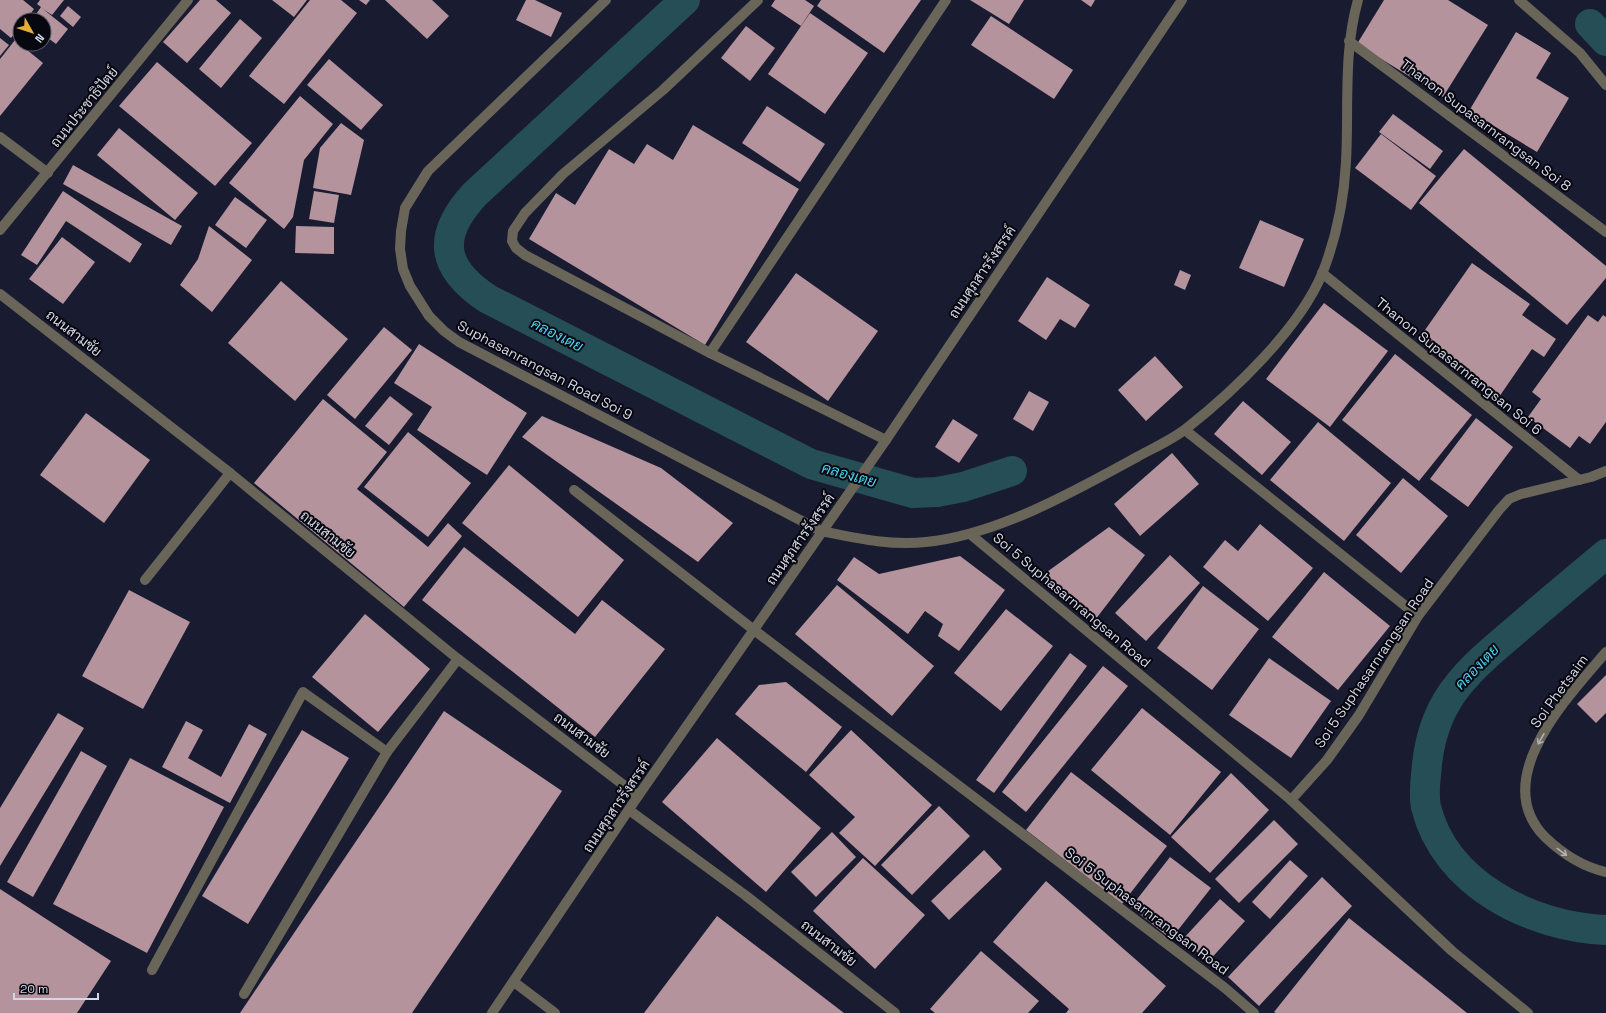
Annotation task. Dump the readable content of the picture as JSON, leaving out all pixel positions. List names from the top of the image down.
{
  "streets": {
    "street": [
      "ถนนประชาธิปัตย์",
      "Thanon Supasarnrangsan Soi 8",
      "ถนนศุภสารรังสรรค์",
      "ถนนสามชัย",
      "Thanon Supasarnrangsan Soi 6",
      "Suphasanrangsan Road Soi 9",
      "Soi 5 Suphasarnrangsan Road",
      "Soi Phetsaim"
    ]
  },
  "crossings": [
    ["Thanon Supasarnrangsan Soi 8", "Soi 5 Suphasarnrangsan Road"],
    ["ถนนศุภสารรังสรรค์", "ถนนสามชัย"],
    ["ถนนศุภสารรังสรรค์", "Suphasanrangsan Road Soi 9"],
    ["ถนนศุภสารรังสรรค์", "Soi 5 Suphasarnrangsan Road"],
    ["Thanon Supasarnrangsan Soi 6", "Soi 5 Suphasarnrangsan Road"],
    ["Suphasanrangsan Road Soi 9", "Soi 5 Suphasarnrangsan Road"]
  ],
  "water": ["คลองเตย"],
  "scale_bar": "20 m",
  "north": "bottom right"
}
